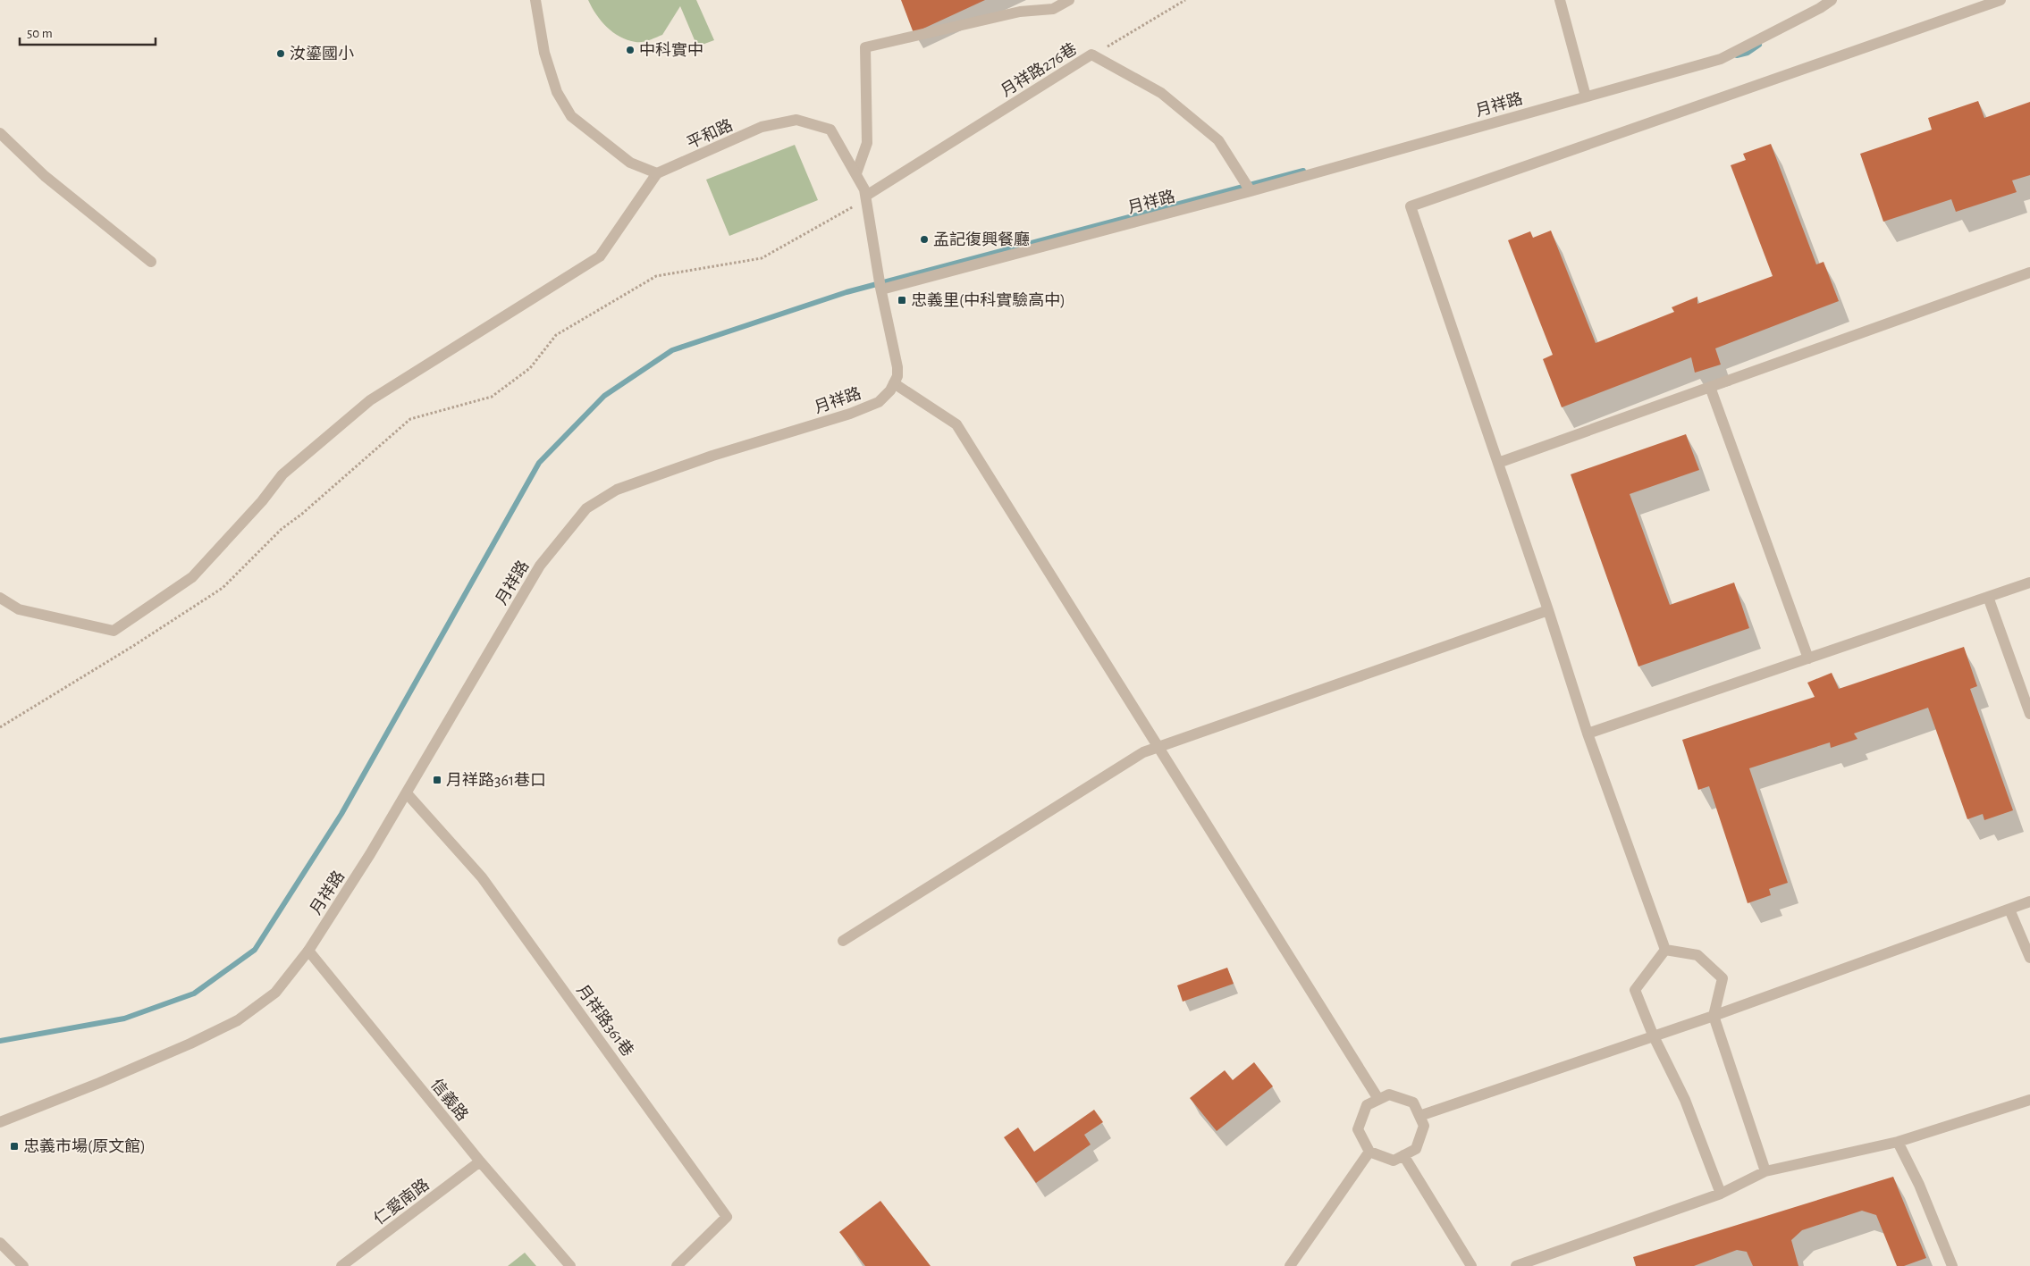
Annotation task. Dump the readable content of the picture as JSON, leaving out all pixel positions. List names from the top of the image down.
{
  "streets": {
    "street": [
      "月祥路276巷",
      "月祥路",
      "平和路",
      "月祥路361巷",
      "信義路",
      "仁愛南路"
    ]
  },
  "crossings": [
    ["月祥路276巷", "月祥路"],
    ["月祥路276巷", "平和路"],
    ["月祥路", "平和路"],
    ["月祥路", "月祥路361巷"],
    ["月祥路", "信義路"],
    ["信義路", "仁愛南路"]
  ],
  "places": {
    "other": ["中科實中", "汝鎏國小", "孟記復興餐廳"],
    "transit": ["忠義里(中科實驗高中)", "月祥路361巷口", "忠義市場(原文館)"]
  },
  "scale_bar": "50 m"
}
